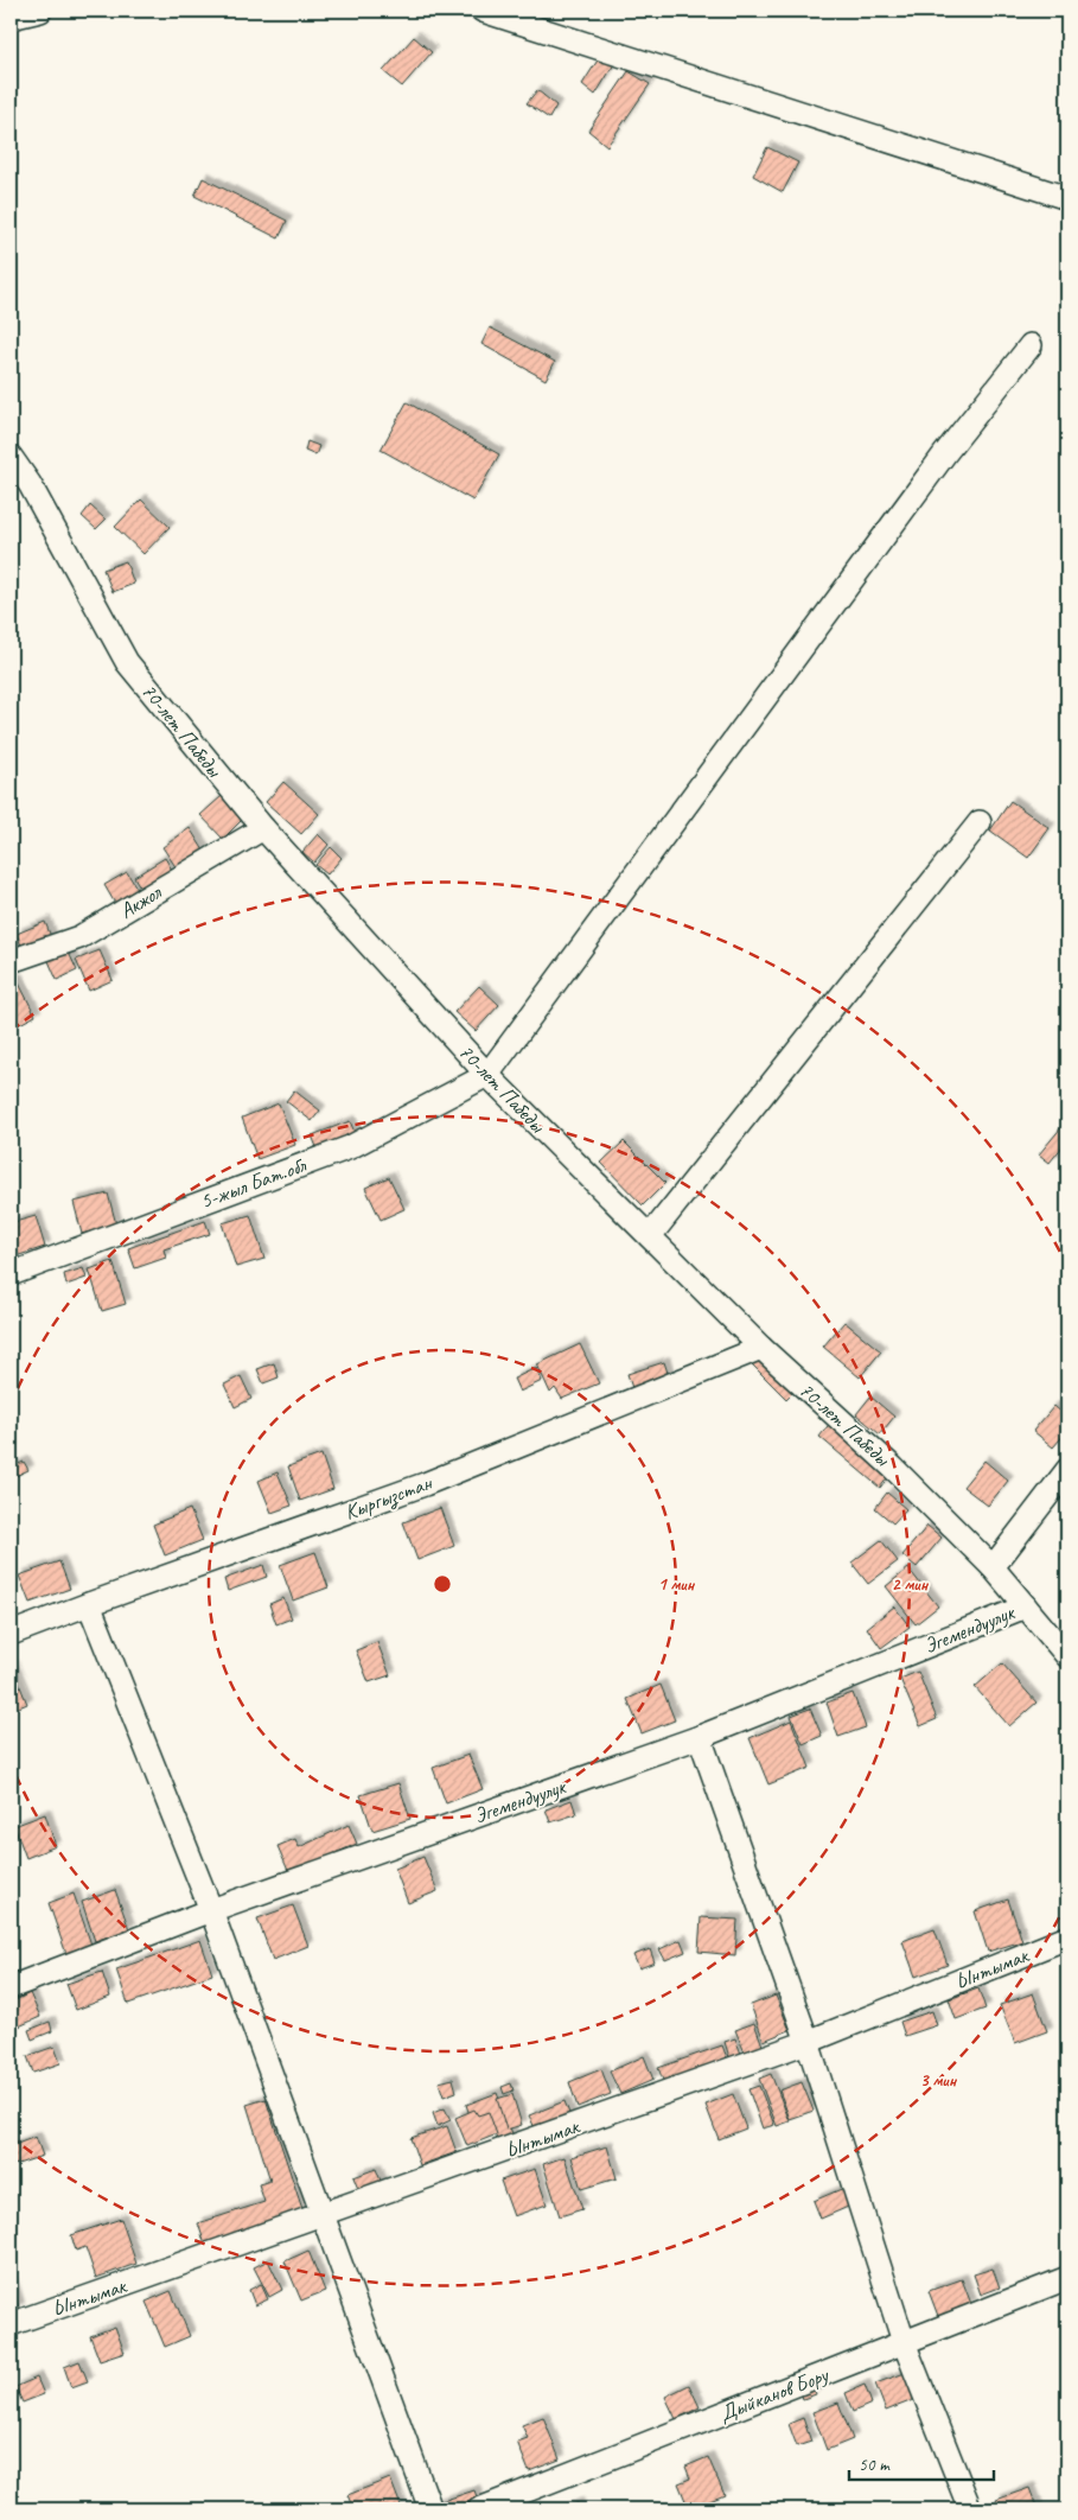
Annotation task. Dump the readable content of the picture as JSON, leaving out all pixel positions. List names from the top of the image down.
{
  "streets": {
    "street": [
      "70-лет Пабеды",
      "Акжол",
      "5-жыл Бат.обл",
      "Кыргызстан",
      "Эгемендуулук",
      "Ынтымак",
      "Дыйканов Бору"
    ]
  },
  "crossings": [
    ["70-лет Пабеды", "Акжол"],
    ["70-лет Пабеды", "5-жыл Бат.обл"],
    ["70-лет Пабеды", "Кыргызстан"],
    ["70-лет Пабеды", "Эгемендуулук"]
  ],
  "scale_bar": "50 m",
  "rings": ["1 мин", "2 мин", "3 мин"]
}
